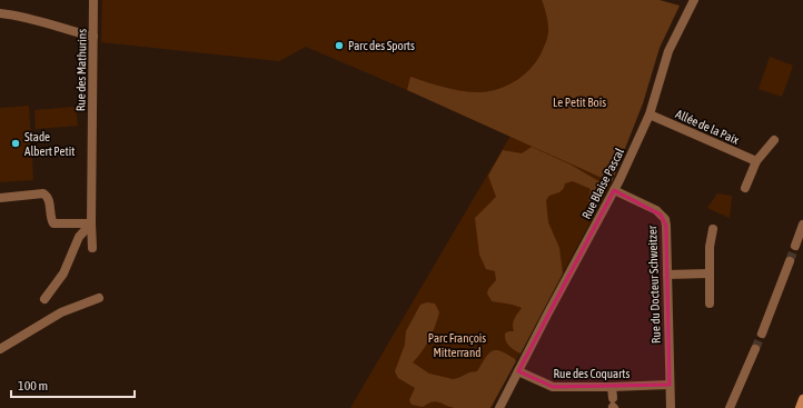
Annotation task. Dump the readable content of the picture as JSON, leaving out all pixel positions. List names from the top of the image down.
{
  "streets": {
    "street": [
      "Rue des Mathurins",
      "Allée de la Paix",
      "Rue Blaise Pascal",
      "Rue du Docteur Schweitzer",
      "Rue des Coquarts"
    ]
  },
  "crossings": [
    ["Allée de la Paix", "Rue Blaise Pascal"],
    ["Rue Blaise Pascal", "Rue du Docteur Schweitzer"],
    ["Rue Blaise Pascal", "Rue des Coquarts"],
    ["Rue du Docteur Schweitzer", "Rue des Coquarts"]
  ],
  "parks": ["Le Petit Bois", "Parc François Mitterrand"],
  "places": ["Parc des Sports", "Stade Albert Petit"],
  "scale_bar": "100 m"
}
